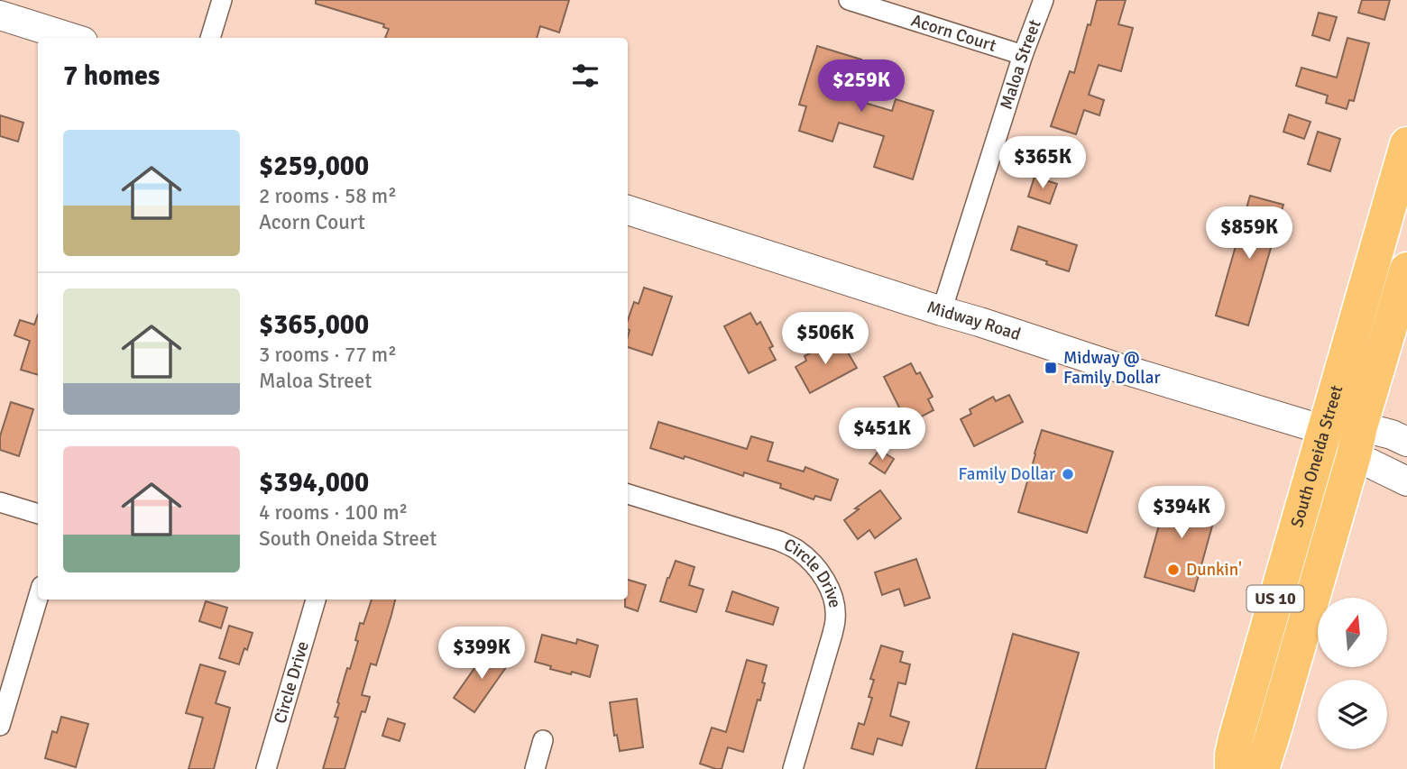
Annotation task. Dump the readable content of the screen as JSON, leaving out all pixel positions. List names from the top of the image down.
{
  "streets": {
    "highway": ["South Oneida Street", "US 10"],
    "main road": ["Midway Road"],
    "street": ["Acorn Court", "Maloa Street", "Circle Drive"]
  },
  "crossings": [
    ["Acorn Court", "Maloa Street"],
    ["Maloa Street", "Midway Road"],
    ["Midway Road", "South Oneida Street"]
  ],
  "places": {
    "transit": ["Midway @ Family Dollar"],
    "other": ["Family Dollar", "Dunkin'"]
  },
  "north": "top",
  "page": {
    "heading": "7 homes",
    "price": [
      "$259K",
      "$365K",
      "$859K",
      "$506K",
      "$451K",
      "$394K",
      "$399K"
    ],
    "list": [
      {
        "name": "$259,000",
        "note": "2 rooms · 58 m² · Acorn Court"
      },
      {
        "name": "$365,000",
        "note": "3 rooms · 77 m² · Maloa Street"
      },
      {
        "name": "$394,000",
        "note": "4 rooms · 100 m² · South Oneida Street"
      }
    ]
  }
}
